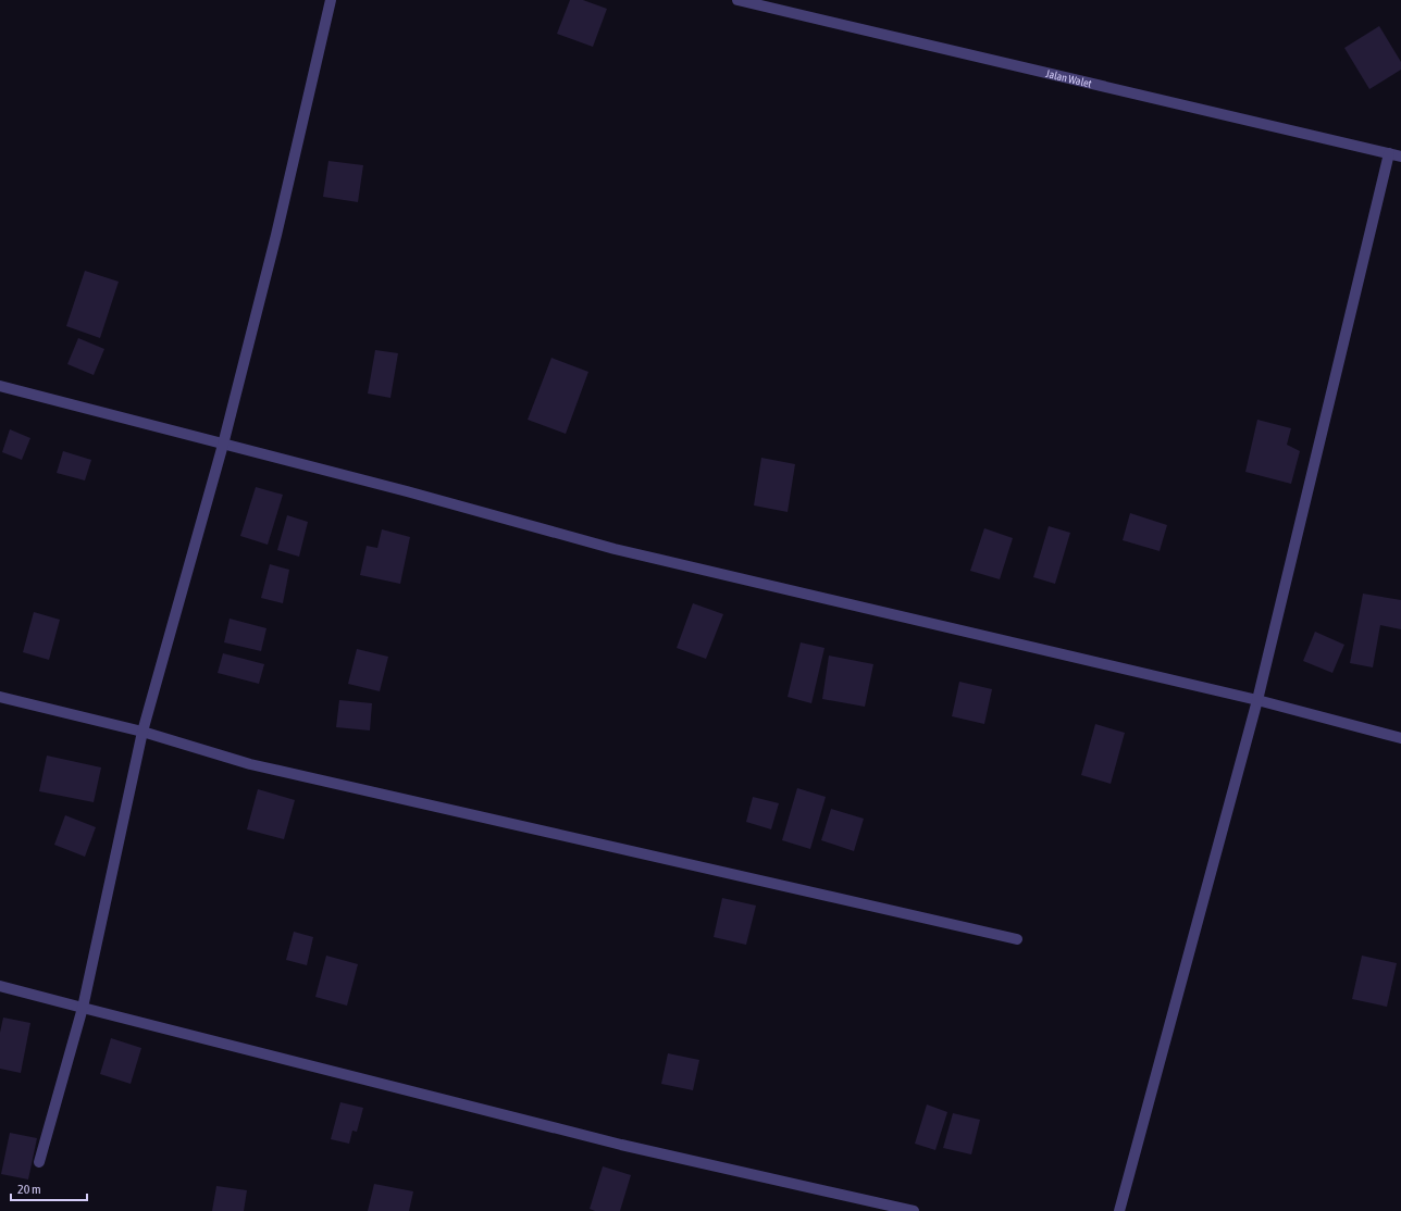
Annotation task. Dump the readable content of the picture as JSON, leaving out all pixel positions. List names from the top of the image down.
{
  "streets": {
    "street": ["Jalan Walet"]
  },
  "scale_bar": "20 m"
}
